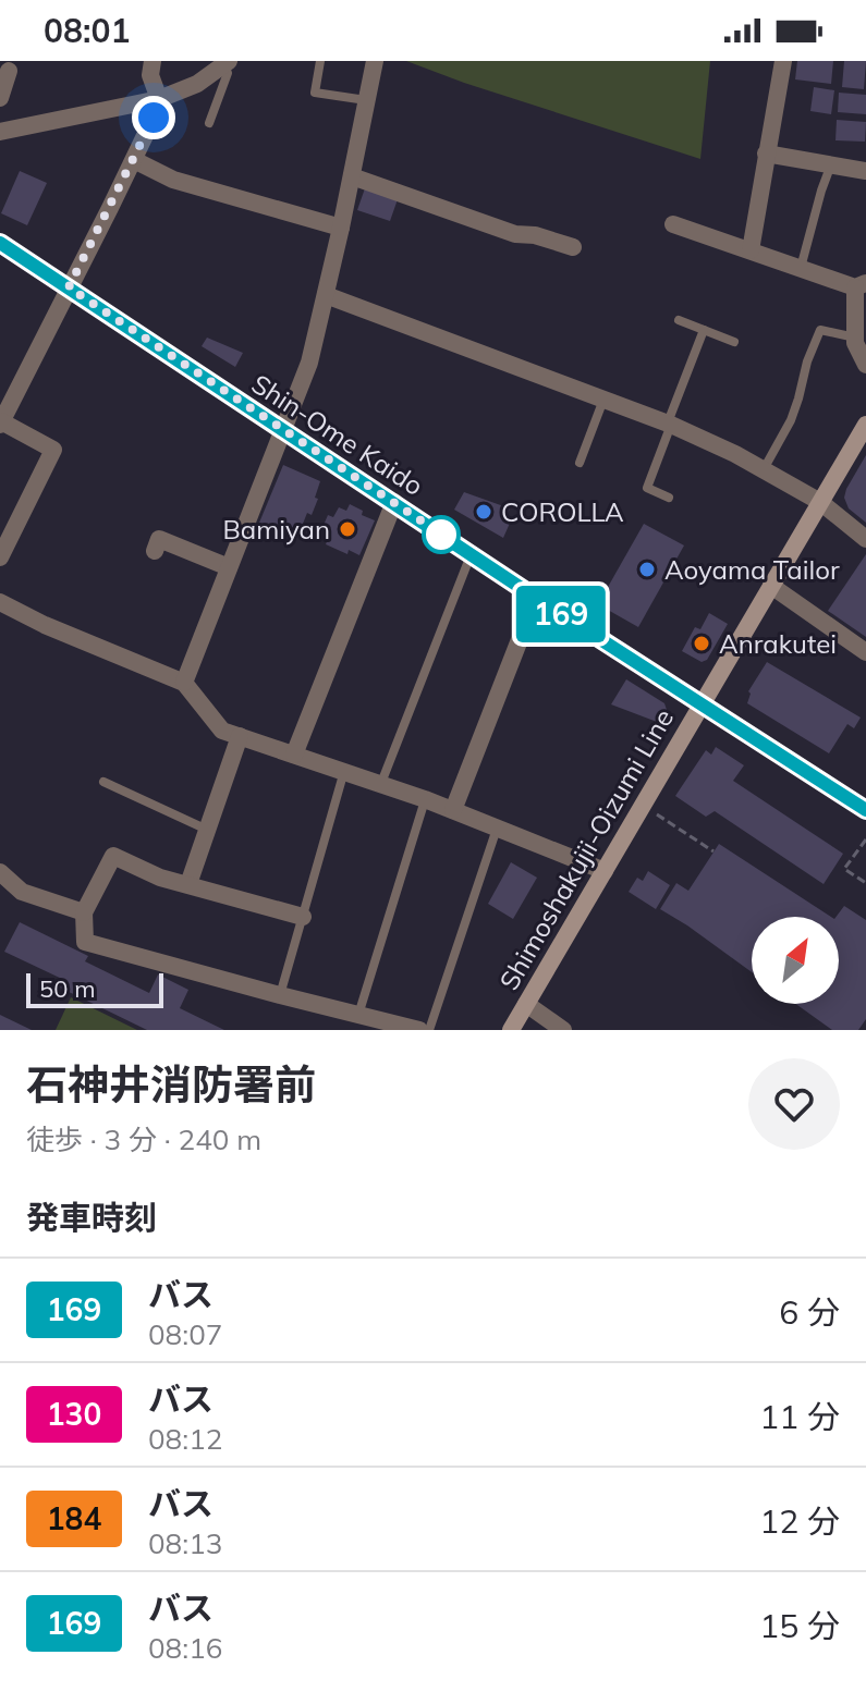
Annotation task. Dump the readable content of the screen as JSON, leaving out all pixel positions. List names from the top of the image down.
{
  "streets": {
    "main road": ["Shin-Ome Kaido", "Shimoshakujii-Oizumi Line"]
  },
  "crossings": [
    ["Shin-Ome Kaido", "Shimoshakujii-Oizumi Line"]
  ],
  "places": [
    "COROLLA",
    "Bamiyan",
    "Aoyama Tailor",
    "Anrakutei"
  ],
  "lines": ["bus line 169"],
  "scale_bar": "50 m",
  "north": "top right",
  "page": {
    "status": "08:01",
    "on_map": "169",
    "scale": "50 m",
    "heading": [
      ["石神井消防署前", "徒歩 · 3 分 · 240 m"],
      "発車時刻"
    ],
    "list": [
      {
        "mark": "169",
        "name": "バス",
        "note": "08:07",
        "value": "6 分"
      },
      {
        "mark": "130",
        "name": "バス",
        "note": "08:12",
        "value": "11 分"
      },
      {
        "mark": "184",
        "name": "バス",
        "note": "08:13",
        "value": "12 分"
      },
      {
        "mark": "169",
        "name": "バス",
        "note": "08:16",
        "value": "15 分"
      }
    ]
  }
}
